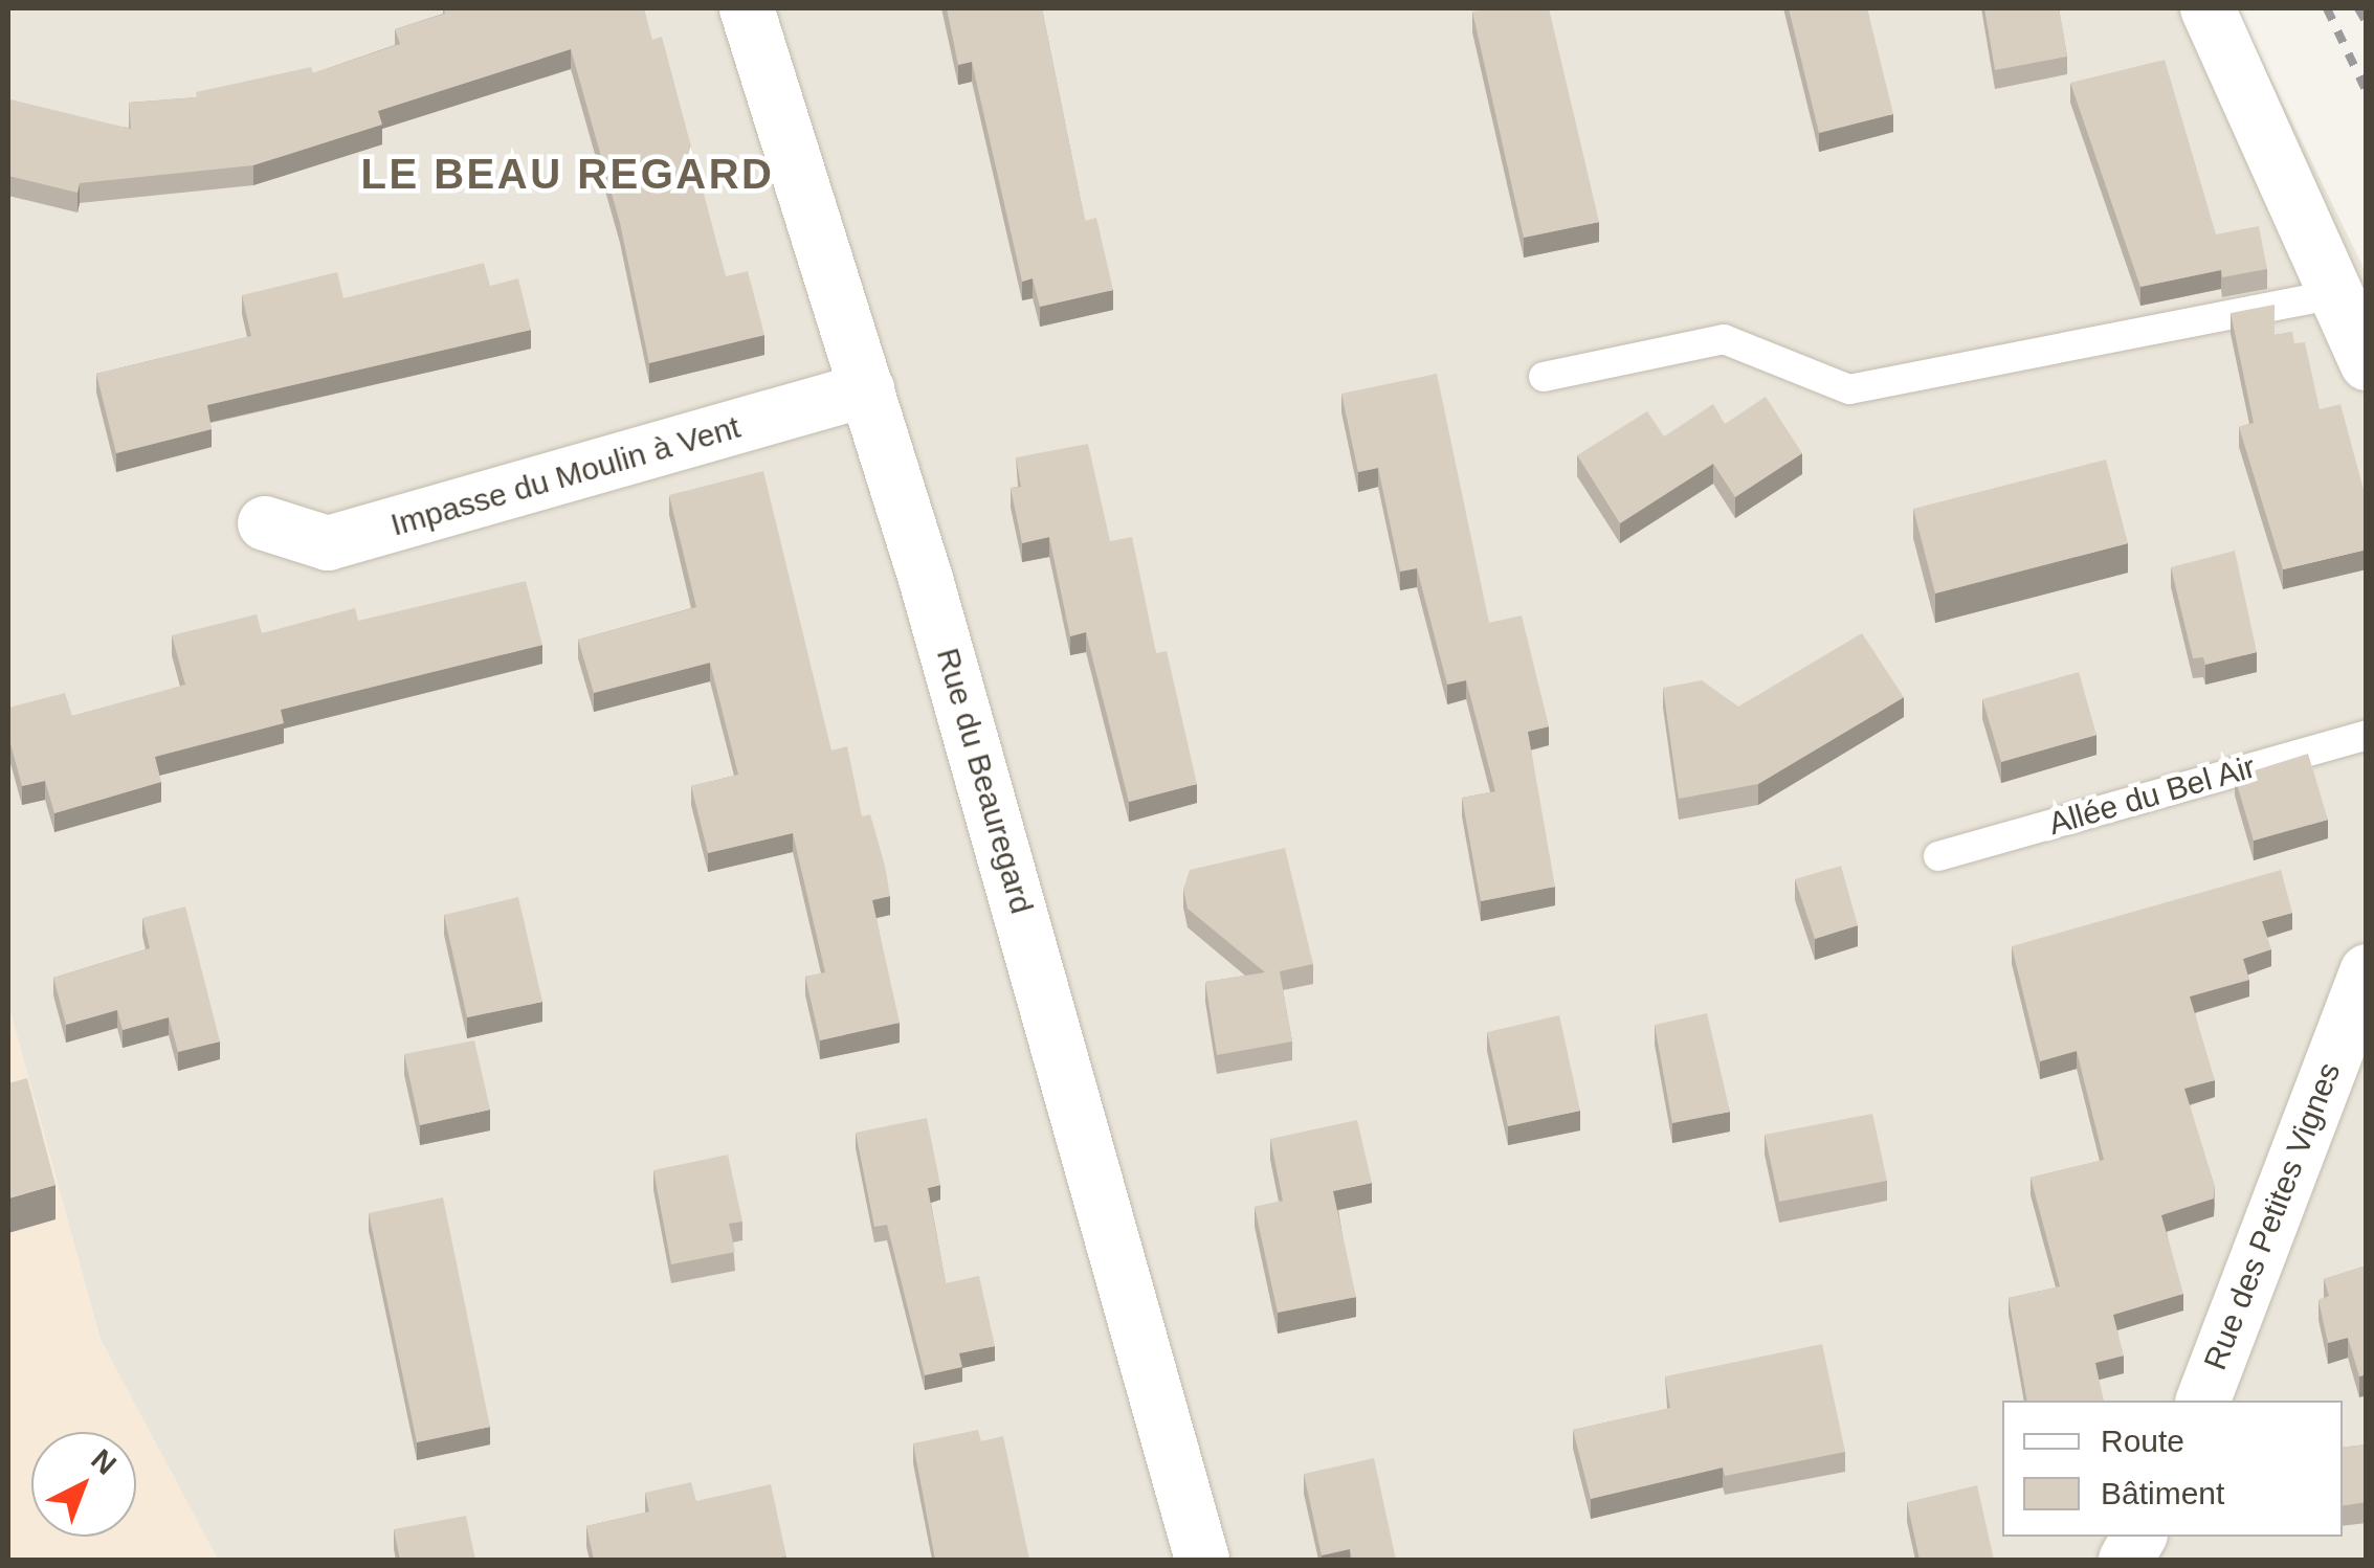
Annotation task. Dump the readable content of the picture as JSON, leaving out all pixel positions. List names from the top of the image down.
{
  "streets": {
    "street": ["Impasse du Moulin à Vent", "Rue du Beauregard", "Rue des Petites Vignes"],
    "lane": ["Allée du Bel Air"]
  },
  "crossings": [
    ["Impasse du Moulin à Vent", "Rue du Beauregard"]
  ],
  "districts": ["LE BEAU REGARD"],
  "legend": ["Route", "Bâtiment"],
  "north": "top right"
}
